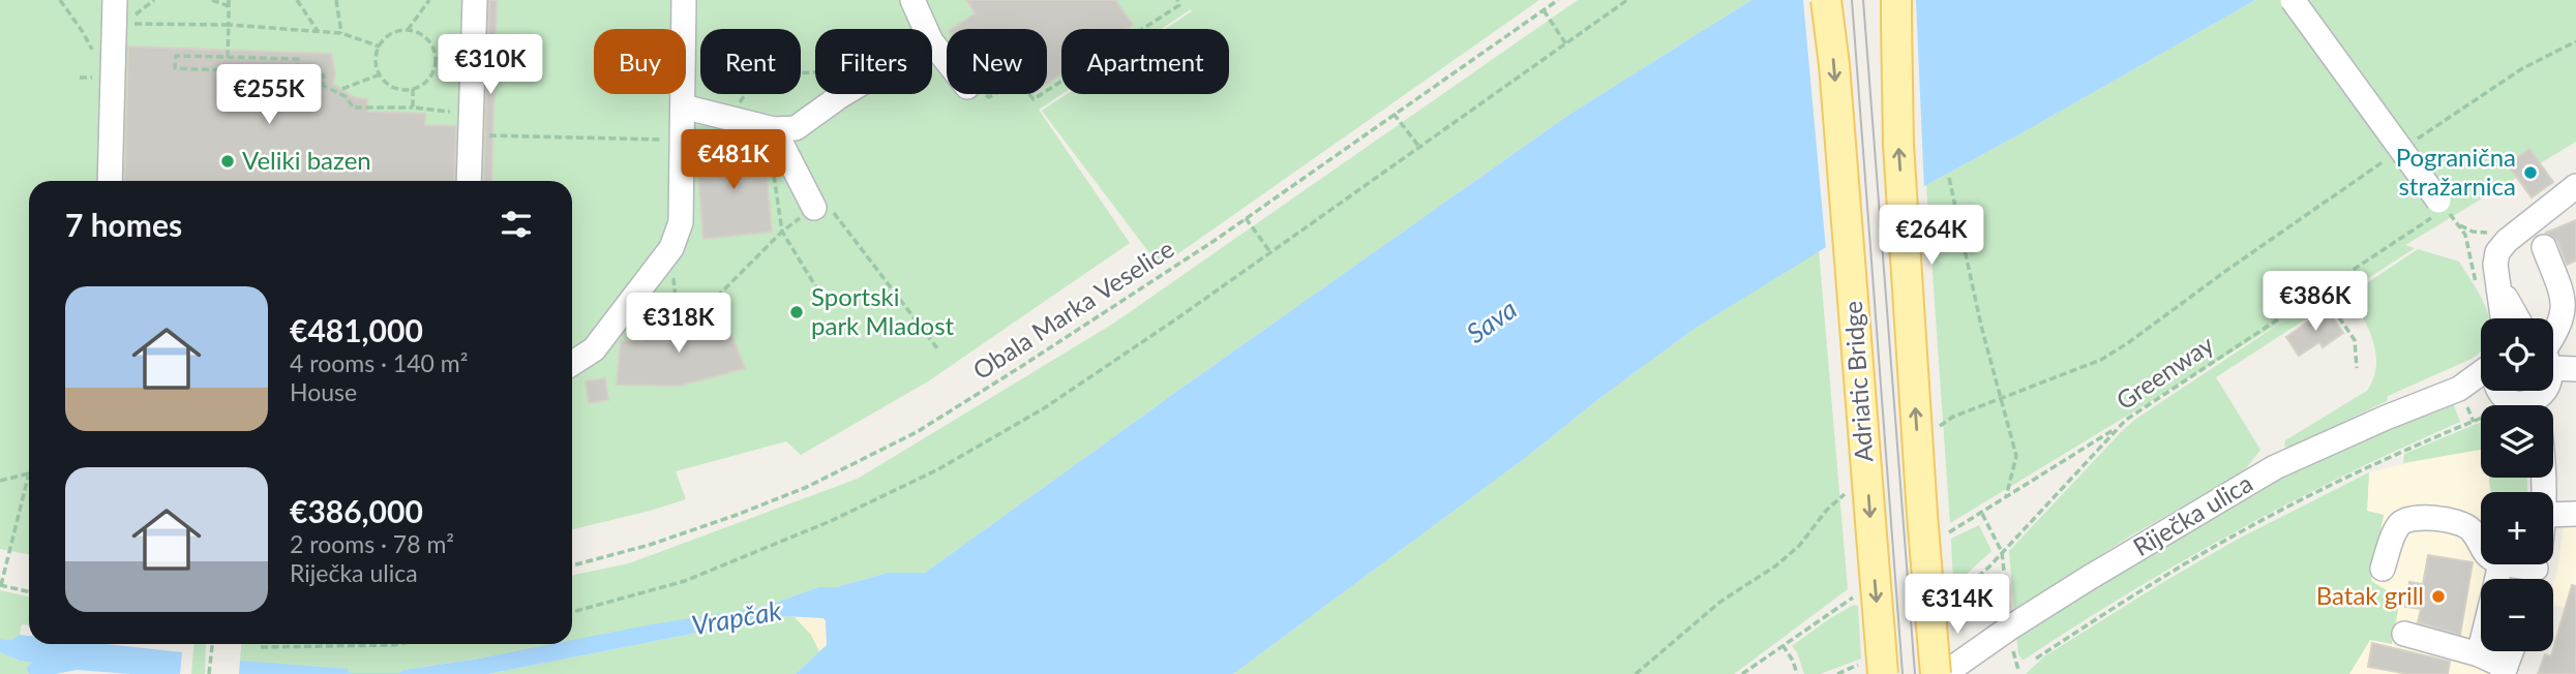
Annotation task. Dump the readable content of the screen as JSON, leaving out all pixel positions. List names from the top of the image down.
{
  "streets": {
    "main road": ["Adriatic Bridge"],
    "street": ["Riječka ulica"],
    "path": ["Obala Marka Veselice", "Greenway"]
  },
  "water": ["Sava", "Vrapčak"],
  "places": [
    "Veliki bazen",
    "Pogranična stražarnica",
    "Sportski park Mladost",
    "Batak grill"
  ],
  "page": {
    "chip": [
      "Buy",
      "Rent",
      "Filters",
      "New",
      "Apartment"
    ],
    "price": [
      "€310K",
      "€255K",
      "€481K",
      "€264K",
      "€386K",
      "€318K",
      "€314K"
    ],
    "heading": "7 homes",
    "list": [
      {
        "name": "€481,000",
        "note": "4 rooms · 140 m² · House"
      },
      {
        "name": "€386,000",
        "note": "2 rooms · 78 m² · Riječka ulica"
      }
    ],
    "map_buttons": ["+", "−"]
  }
}
